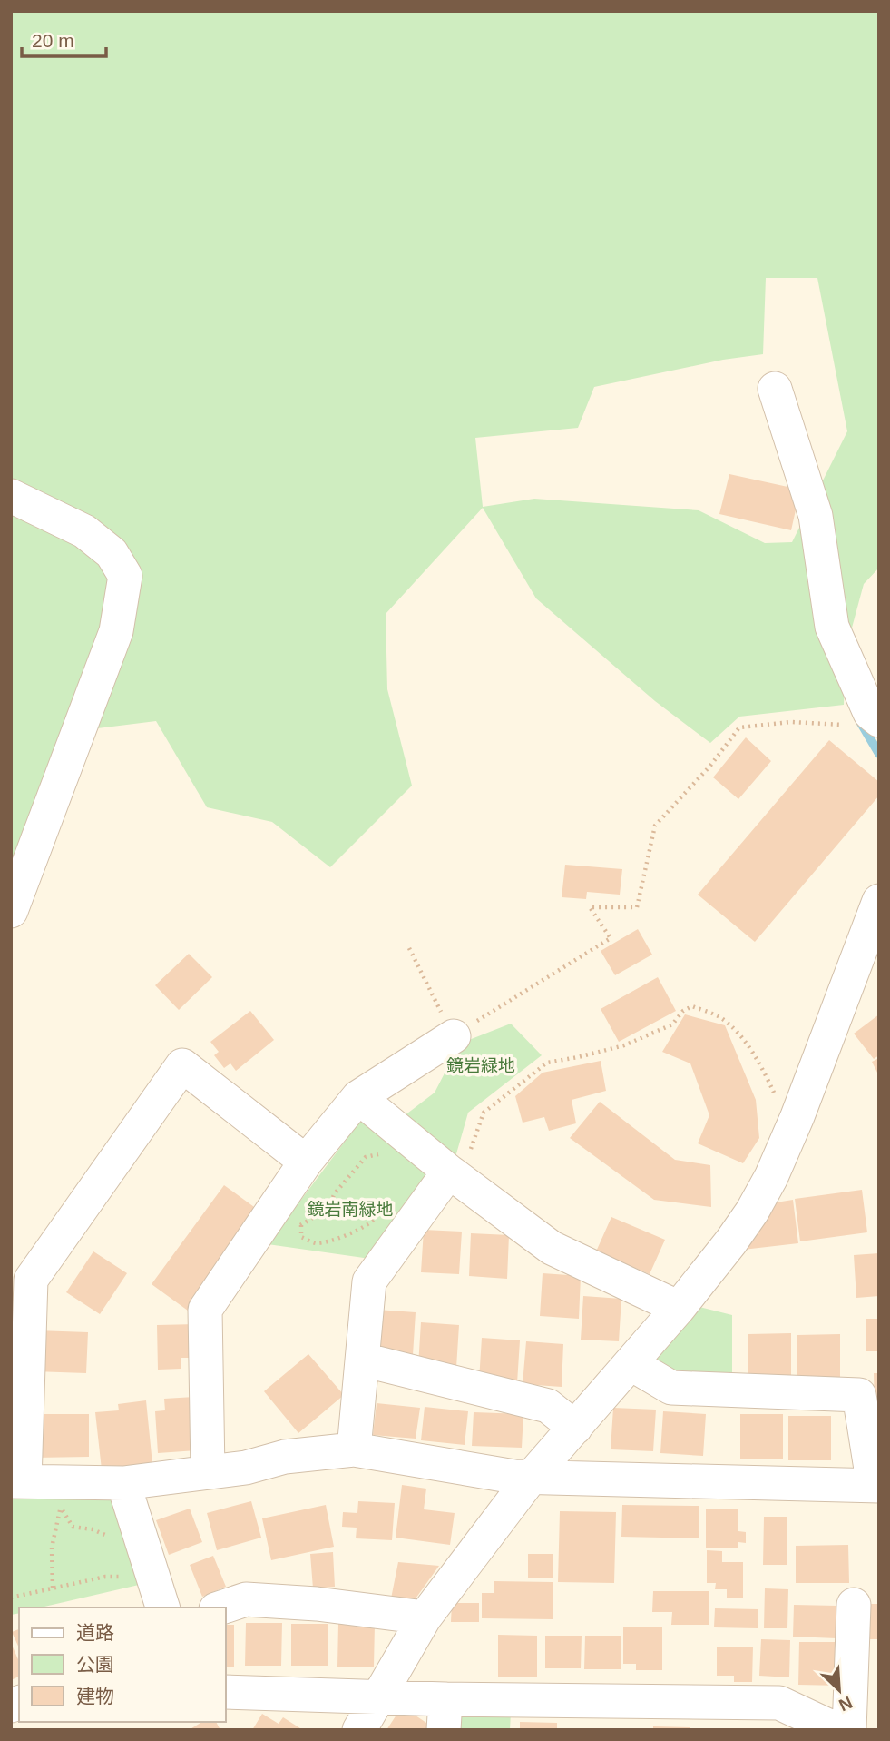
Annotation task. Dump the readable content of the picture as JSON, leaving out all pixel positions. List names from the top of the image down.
{
  "parks": ["鏡岩緑地", "鏡岩南緑地"],
  "legend": ["道路", "公園", "建物"],
  "scale_bar": "20 m",
  "north": "bottom right"
}
